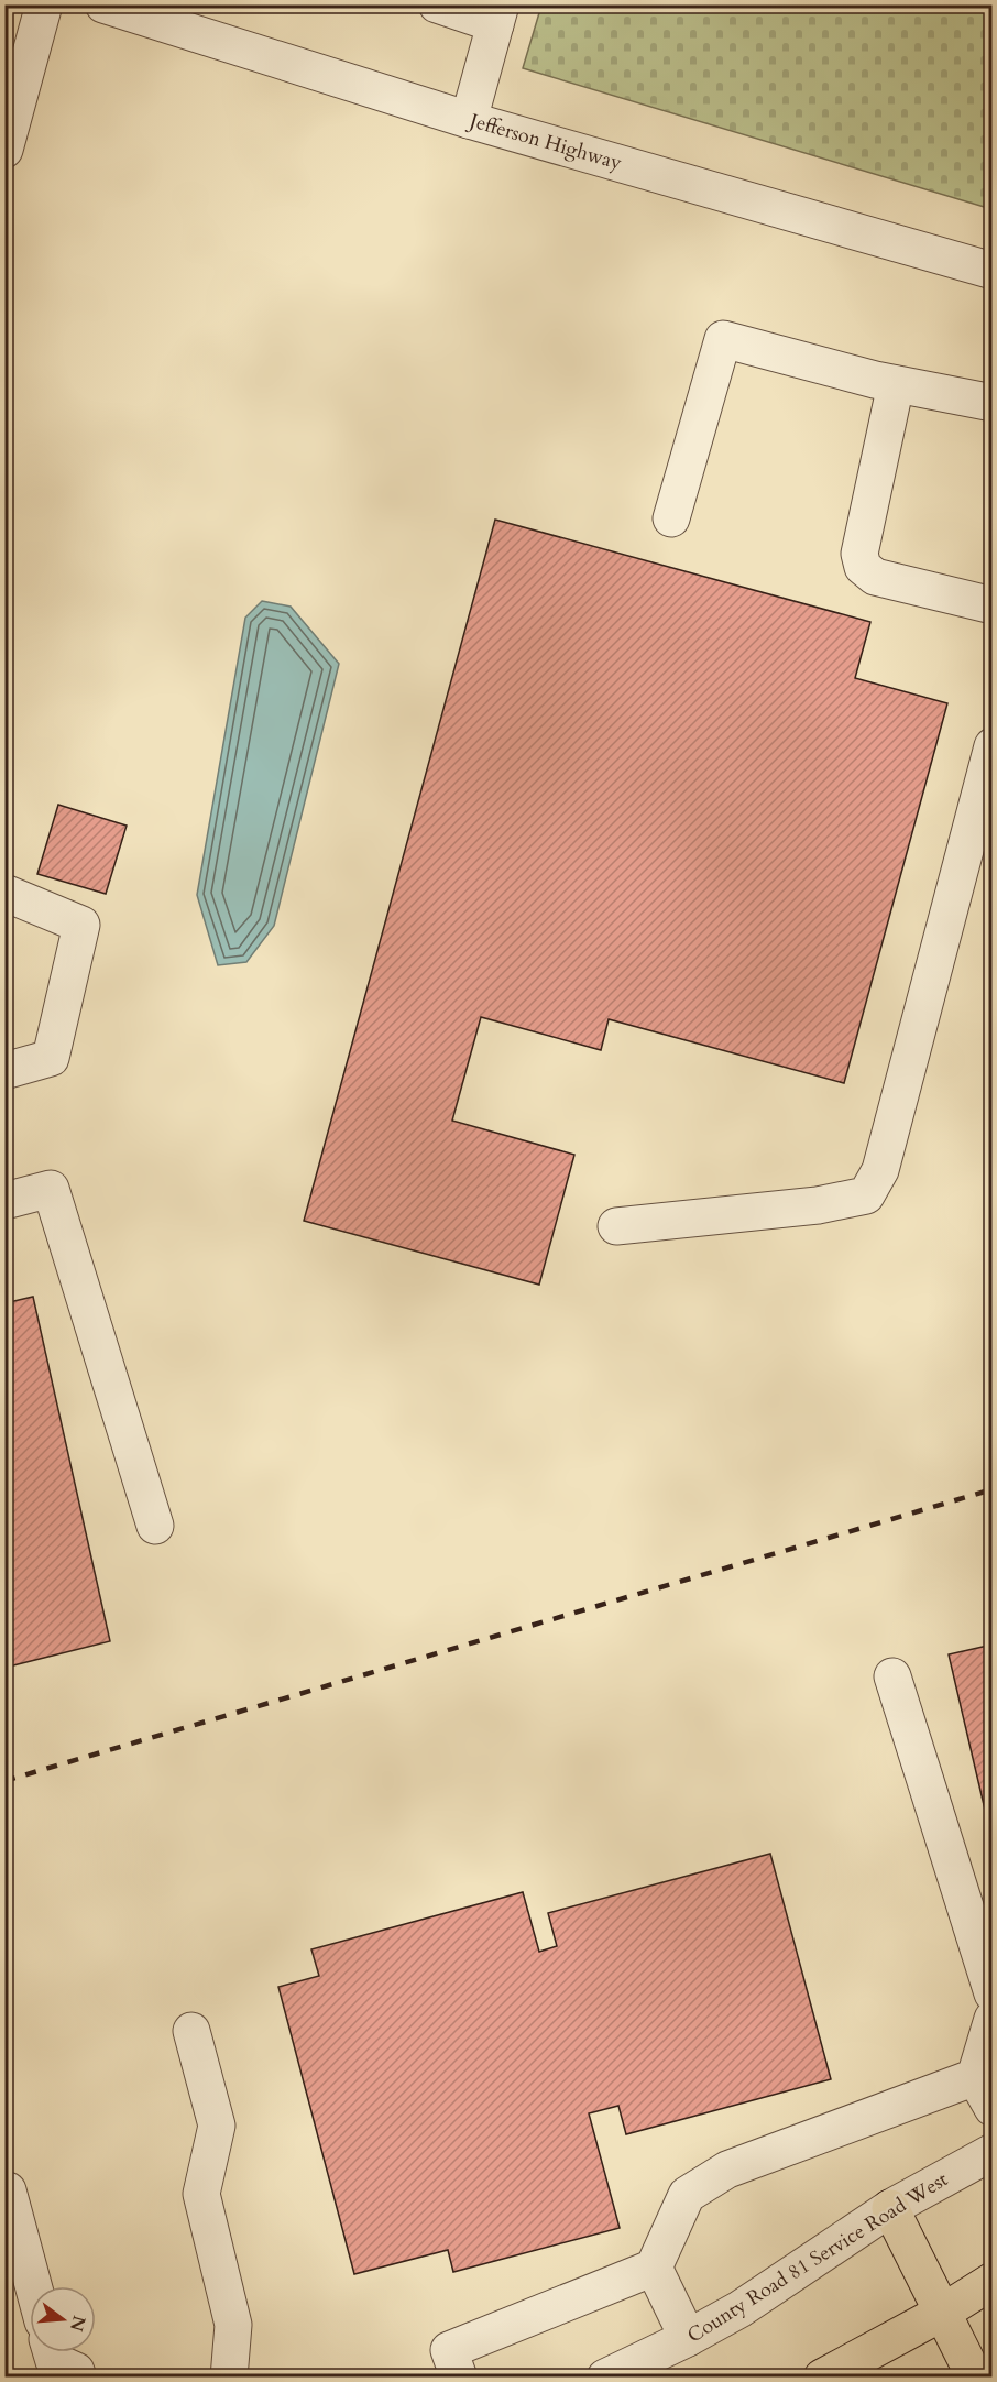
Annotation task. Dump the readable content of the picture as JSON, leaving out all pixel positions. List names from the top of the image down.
{
  "streets": {
    "street": ["Jefferson Highway", "County Road 81 Service Road West"]
  },
  "north": "right"
}
